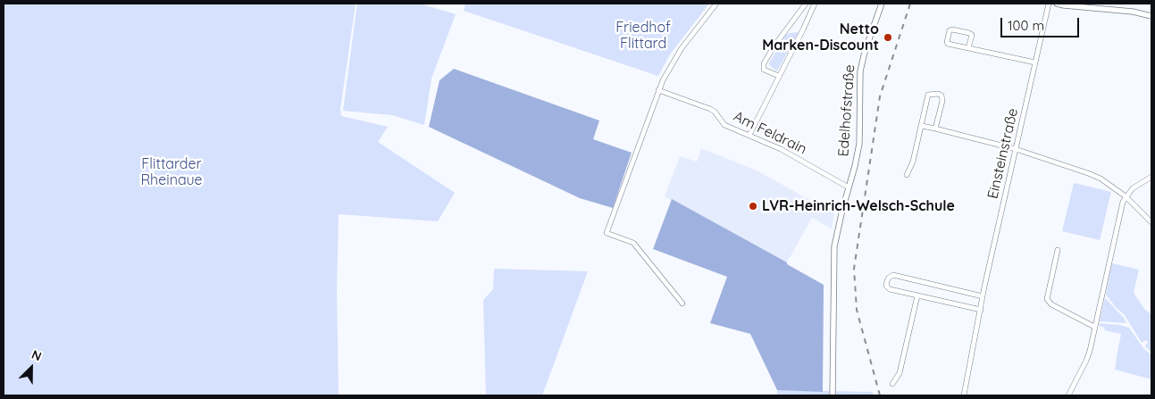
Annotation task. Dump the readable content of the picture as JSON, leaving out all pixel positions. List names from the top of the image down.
{
  "streets": {
    "street": ["Edelhofstraße", "Am Feldrain", "Einsteinstraße"]
  },
  "crossings": [
    ["Edelhofstraße", "Am Feldrain"]
  ],
  "parks": ["Friedhof Flittard", "Flittarder Rheinaue"],
  "places": ["Netto Marken-Discount", "LVR-Heinrich-Welsch-Schule"],
  "scale_bar": "100 m",
  "north": "top right"
}
